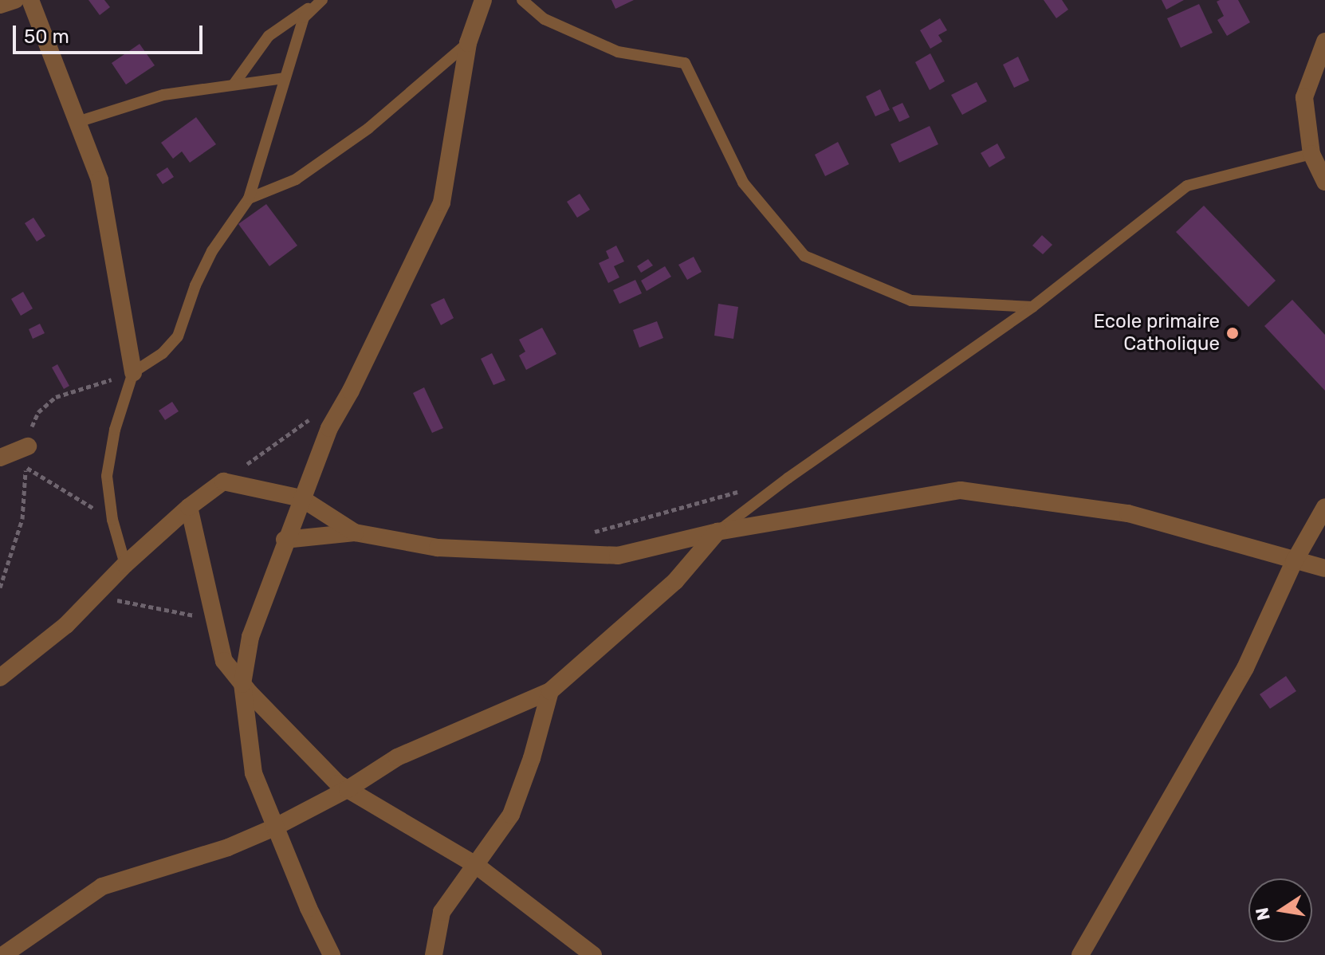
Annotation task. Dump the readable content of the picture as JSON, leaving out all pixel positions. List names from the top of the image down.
{
  "places": ["Ecole primaire Catholique"],
  "scale_bar": "50 m",
  "north": "left"
}
